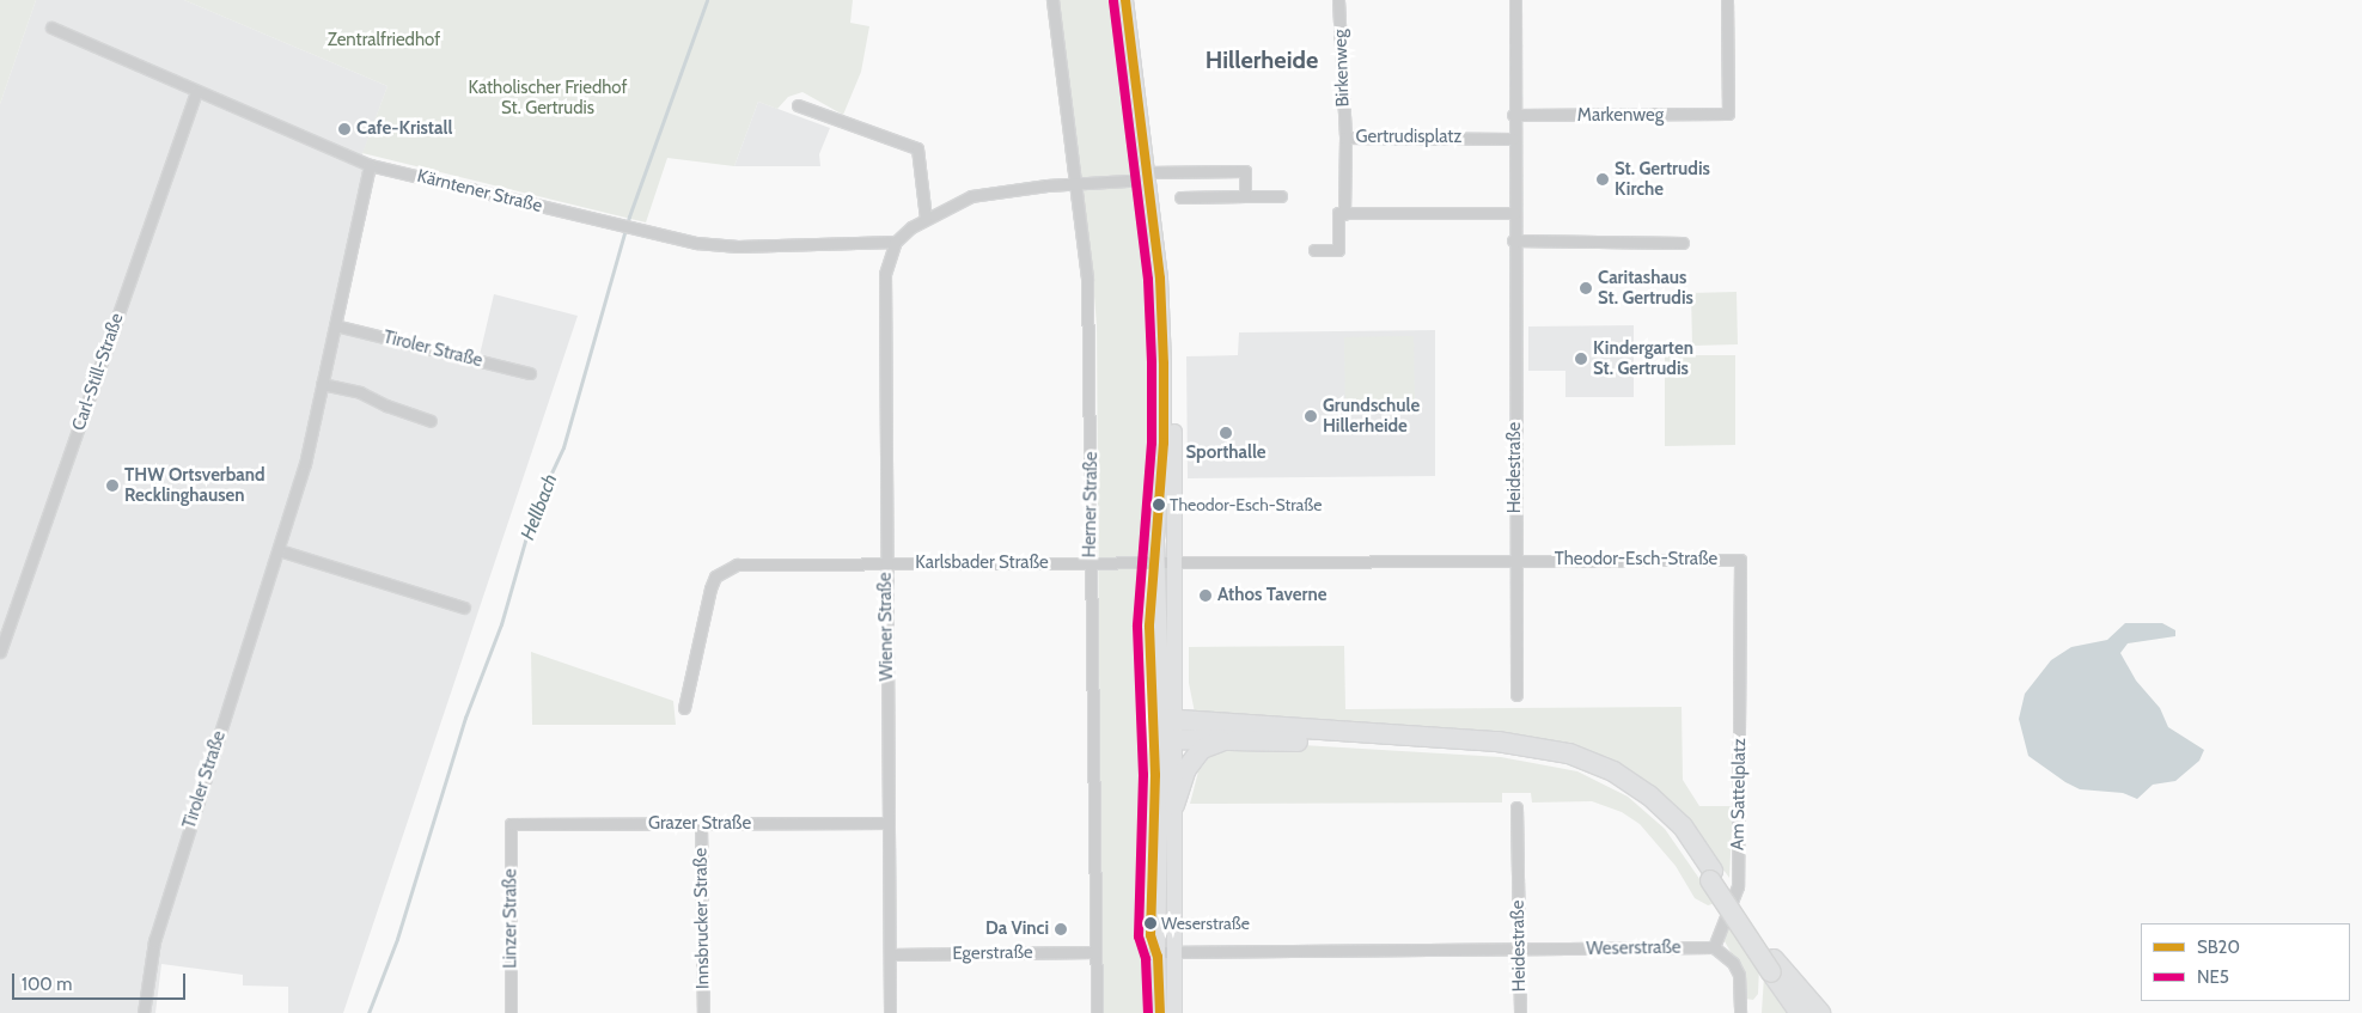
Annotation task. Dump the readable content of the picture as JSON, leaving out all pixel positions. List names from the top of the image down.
{
  "streets": {
    "street": [
      "Birkenweg",
      "Markenweg",
      "Gertrudisplatz",
      "Kärntener Straße",
      "Tiroler Straße",
      "Carl-Still-Straße",
      "Heidestraße",
      "Herner Straße",
      "Theodor-Esch-Straße",
      "Karlsbader Straße",
      "Wiener Straße",
      "Am Sattelplatz",
      "Grazer Straße",
      "Linzer Straße",
      "Innsbrucker Straße",
      "Weserstraße",
      "Egerstraße"
    ]
  },
  "crossings": [
    ["Birkenweg", "Gertrudisplatz"],
    ["Markenweg", "Heidestraße"],
    ["Gertrudisplatz", "Heidestraße"],
    ["Kärntener Straße", "Tiroler Straße"],
    ["Kärntener Straße", "Carl-Still-Straße"],
    ["Kärntener Straße", "Wiener Straße"],
    ["Heidestraße", "Theodor-Esch-Straße"],
    ["Heidestraße", "Weserstraße"],
    ["Herner Straße", "Karlsbader Straße"],
    ["Herner Straße", "Egerstraße"],
    ["Theodor-Esch-Straße", "Karlsbader Straße"],
    ["Theodor-Esch-Straße", "Am Sattelplatz"],
    ["Karlsbader Straße", "Wiener Straße"],
    ["Wiener Straße", "Grazer Straße"],
    ["Wiener Straße", "Egerstraße"],
    ["Am Sattelplatz", "Weserstraße"],
    ["Grazer Straße", "Linzer Straße"],
    ["Grazer Straße", "Innsbrucker Straße"]
  ],
  "districts": ["Hillerheide"],
  "water": ["Hellbach"],
  "parks": ["Zentralfriedhof", "Katholischer Friedhof St. Gertrudis"],
  "places": [
    "Cafe-Kristall",
    "St. Gertrudis Kirche",
    "Caritashaus St. Gertrudis",
    "Kindergarten St. Gertrudis",
    "Grundschule Hillerheide",
    "Sporthalle",
    "THW Ortsverband Recklinghausen",
    "Theodor-Esch-Straße",
    "Athos Taverne",
    "Weserstraße",
    "Da Vinci"
  ],
  "lines": ["transit line SB20", "transit line NE5"],
  "legend": ["SB20", "NE5"],
  "scale_bar": "100 m"
}
